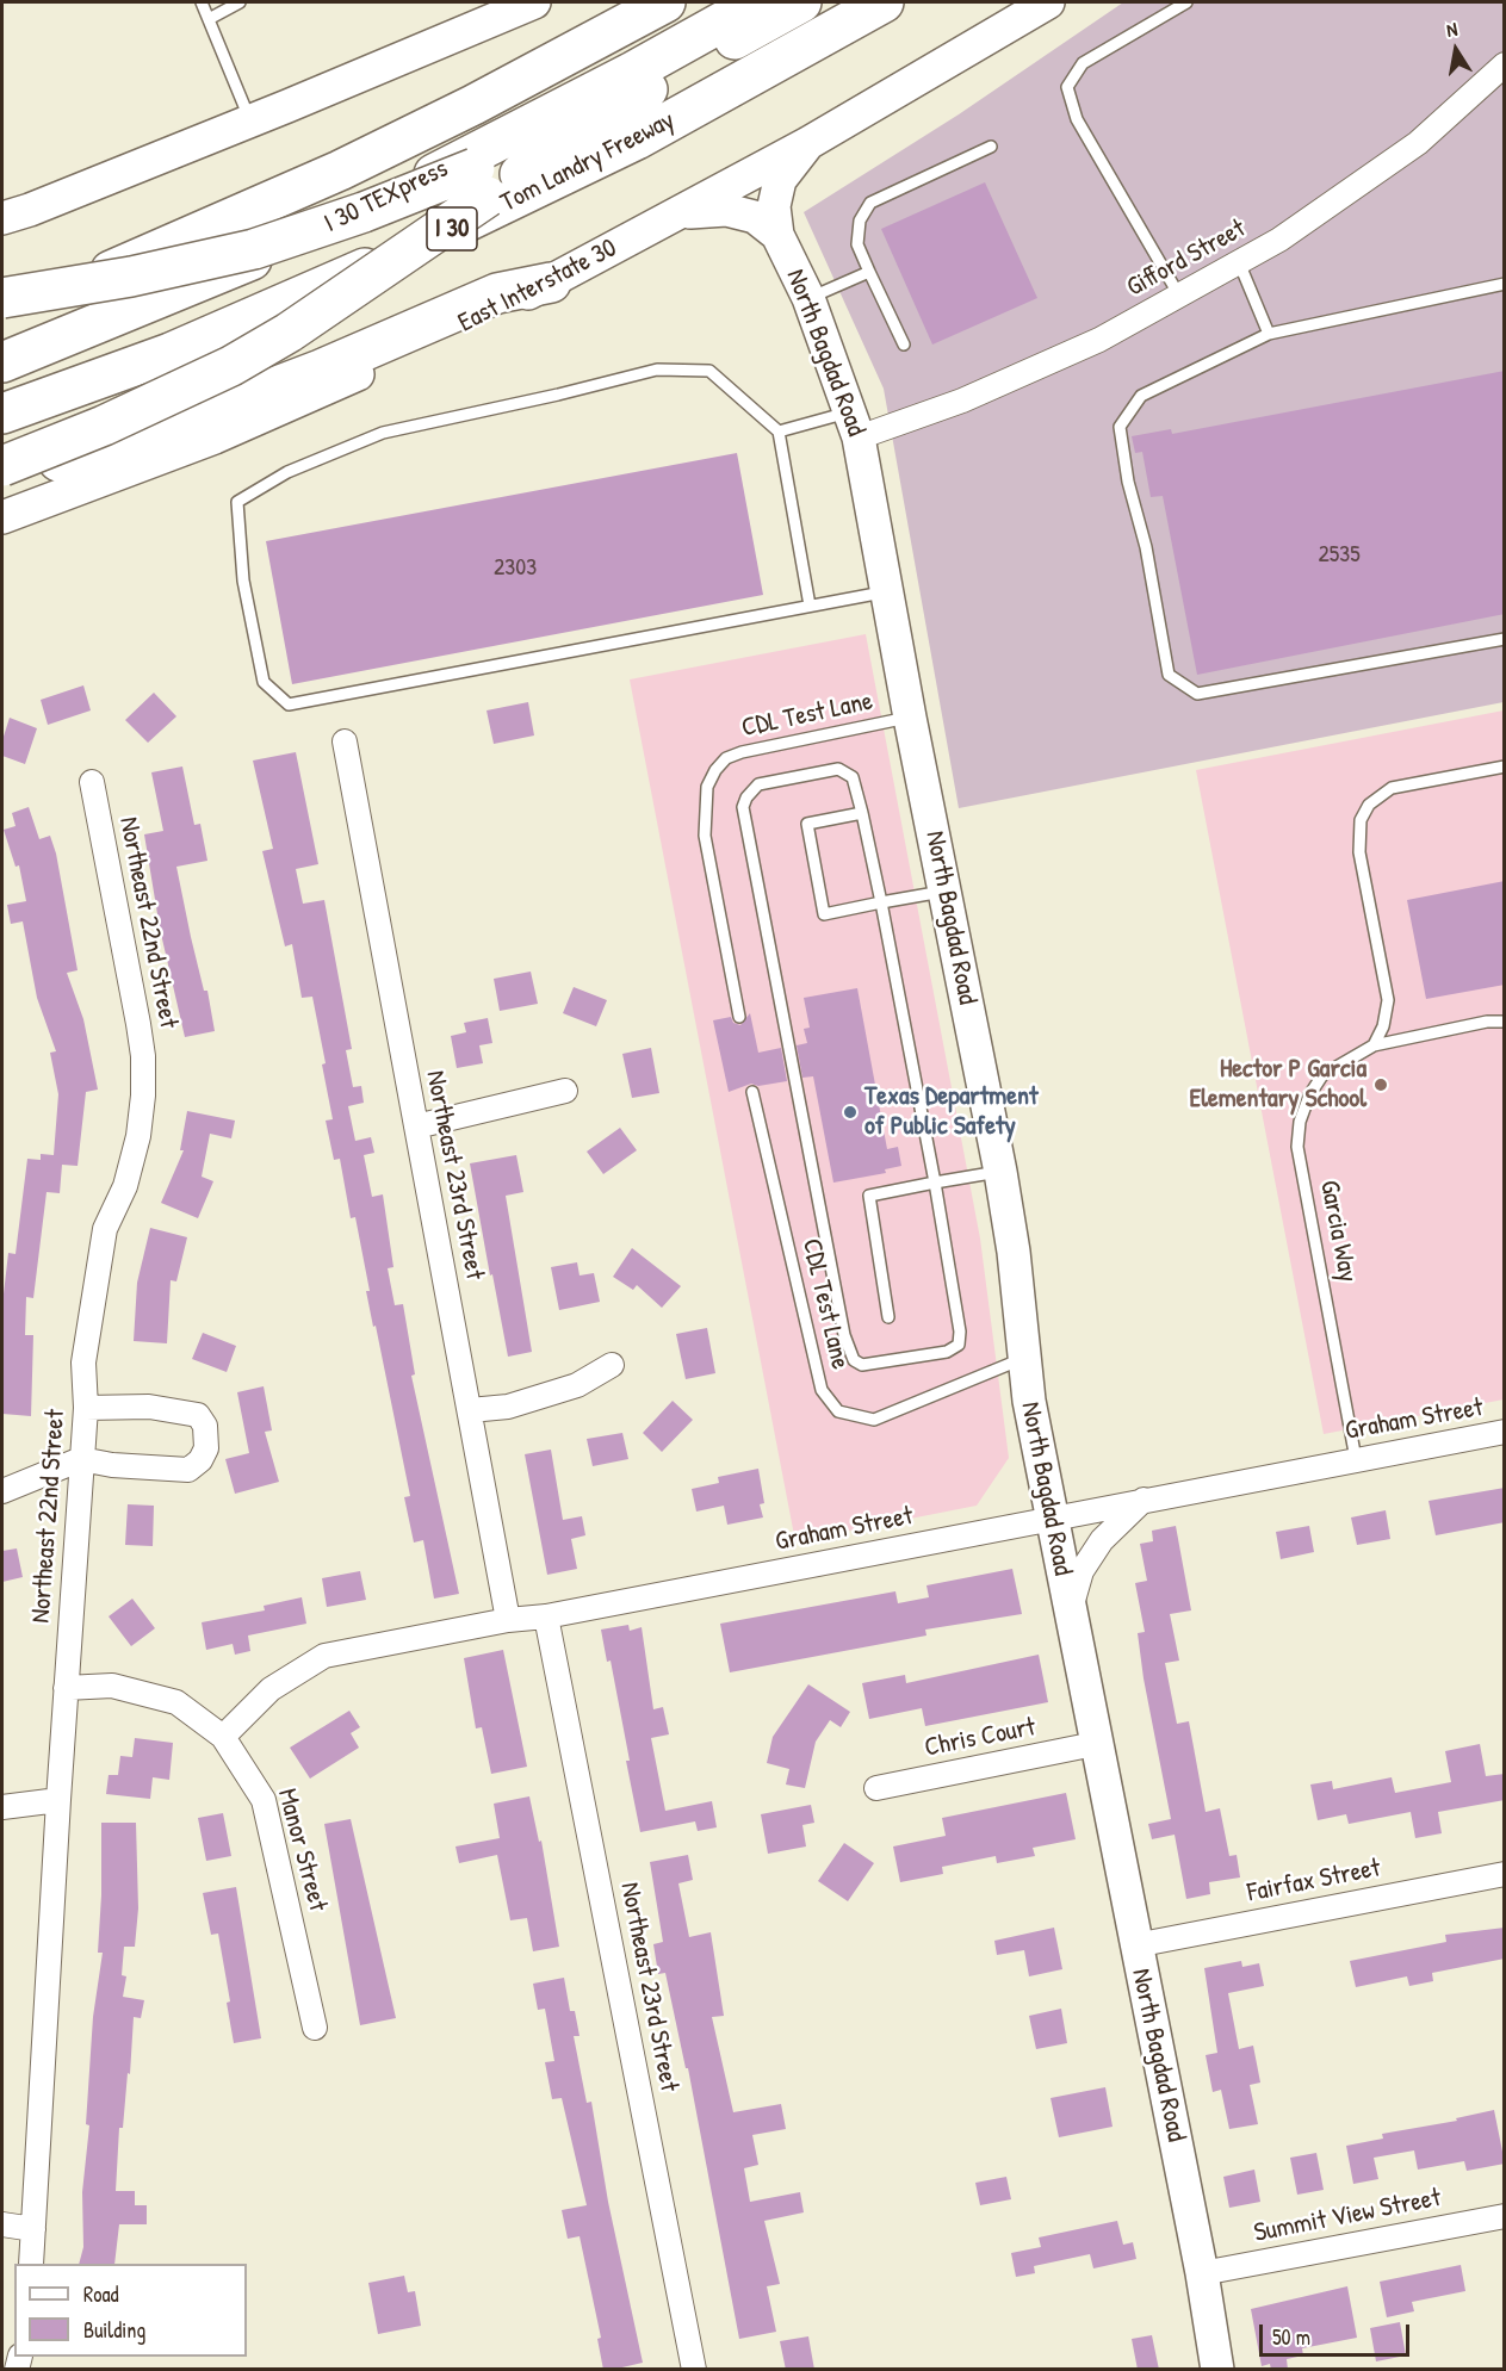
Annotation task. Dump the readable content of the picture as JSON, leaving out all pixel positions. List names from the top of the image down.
{
  "streets": {
    "highway": ["Tom Landry Freeway", "I 30 TEXpress", "I 30"],
    "street": [
      "Gifford Street",
      "East Interstate 30",
      "North Bagdad Road",
      "Northeast 22nd Street",
      "Northeast 23rd Street",
      "Graham Street",
      "Chris Court",
      "Manor Street",
      "Fairfax Street",
      "Summit View Street"
    ],
    "lane": ["CDL Test Lane", "Garcia Way"]
  },
  "crossings": [
    ["Gifford Street", "North Bagdad Road"],
    ["East Interstate 30", "North Bagdad Road"],
    ["North Bagdad Road", "CDL Test Lane"],
    ["North Bagdad Road", "Graham Street"],
    ["North Bagdad Road", "Chris Court"],
    ["North Bagdad Road", "Fairfax Street"],
    ["North Bagdad Road", "Summit View Street"],
    ["Northeast 22nd Street", "Manor Street"],
    ["Northeast 23rd Street", "Graham Street"],
    ["Garcia Way", "Graham Street"],
    ["Graham Street", "Manor Street"]
  ],
  "places": ["Hector P Garcia Elementary School", "Texas Department of Public Safety"],
  "house_numbers": ["2535", "2303"],
  "legend": ["Road", "Building"],
  "scale_bar": "50 m",
  "north": "top"
}
